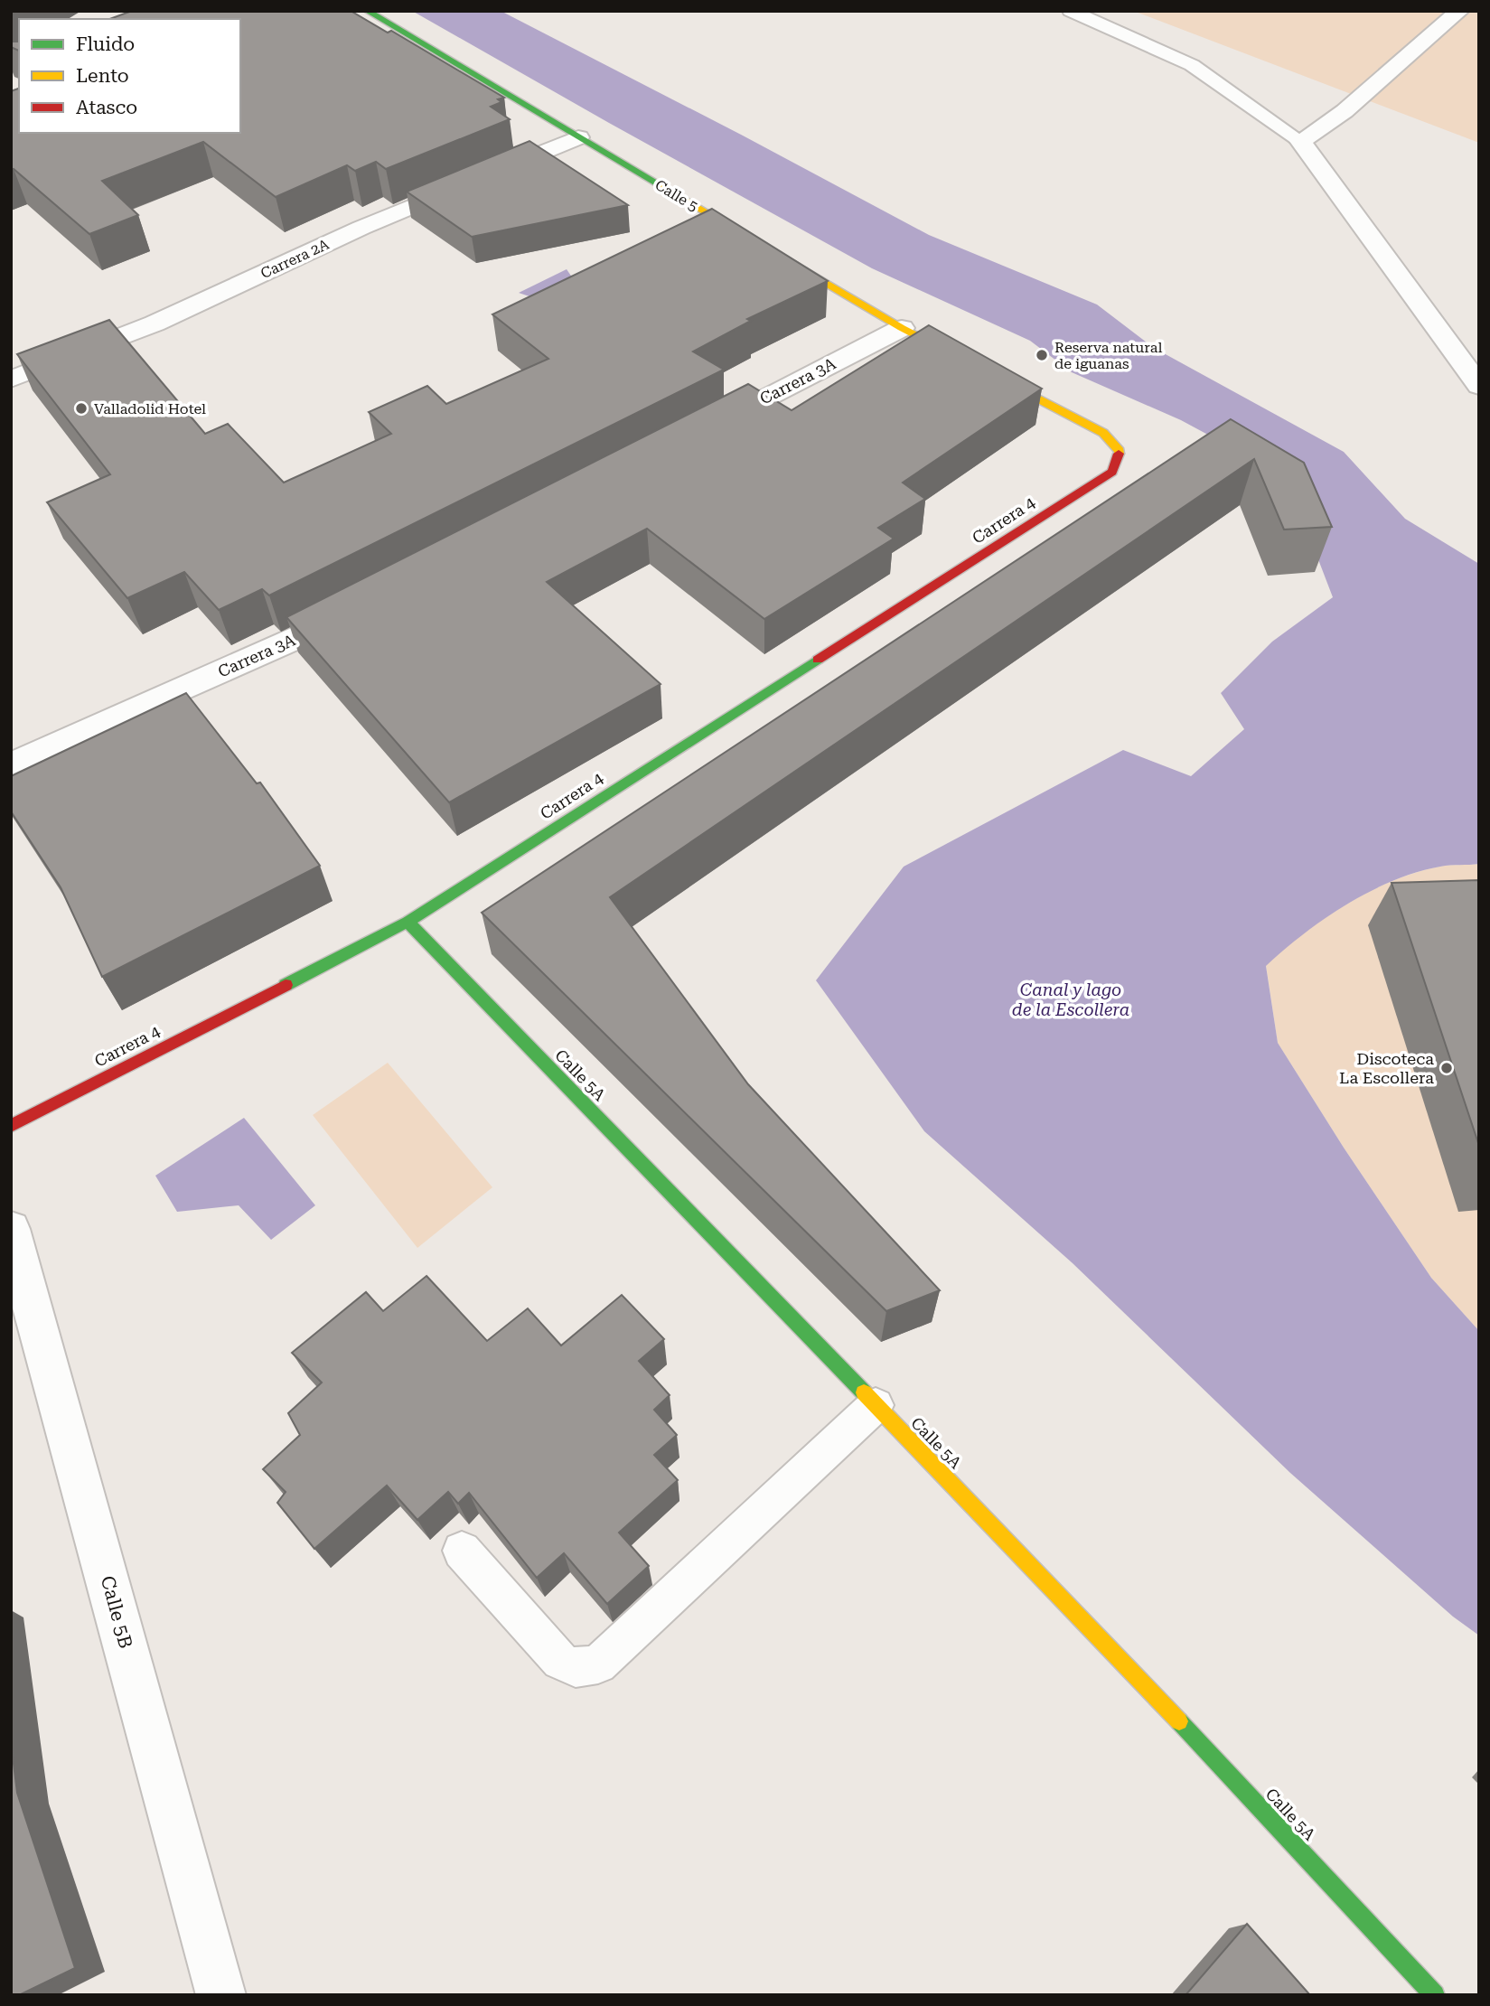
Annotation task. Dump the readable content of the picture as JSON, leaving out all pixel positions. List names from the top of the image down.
{
  "streets": {
    "street": [
      "Calle 5",
      "Carrera 2A",
      "Carrera 3A",
      "Carrera 4",
      "Calle 5A",
      "Calle 5B"
    ]
  },
  "crossings": [
    ["Calle 5", "Carrera 2A"],
    ["Calle 5", "Carrera 3A"],
    ["Calle 5", "Carrera 4"],
    ["Carrera 4", "Calle 5A"]
  ],
  "water": ["Canal y lago de la Escollera"],
  "places": ["Reserva natural de iguanas", "Valladolid Hotel", "Discoteca La Escollera"],
  "legend": ["Fluido", "Lento", "Atasco"]
}
